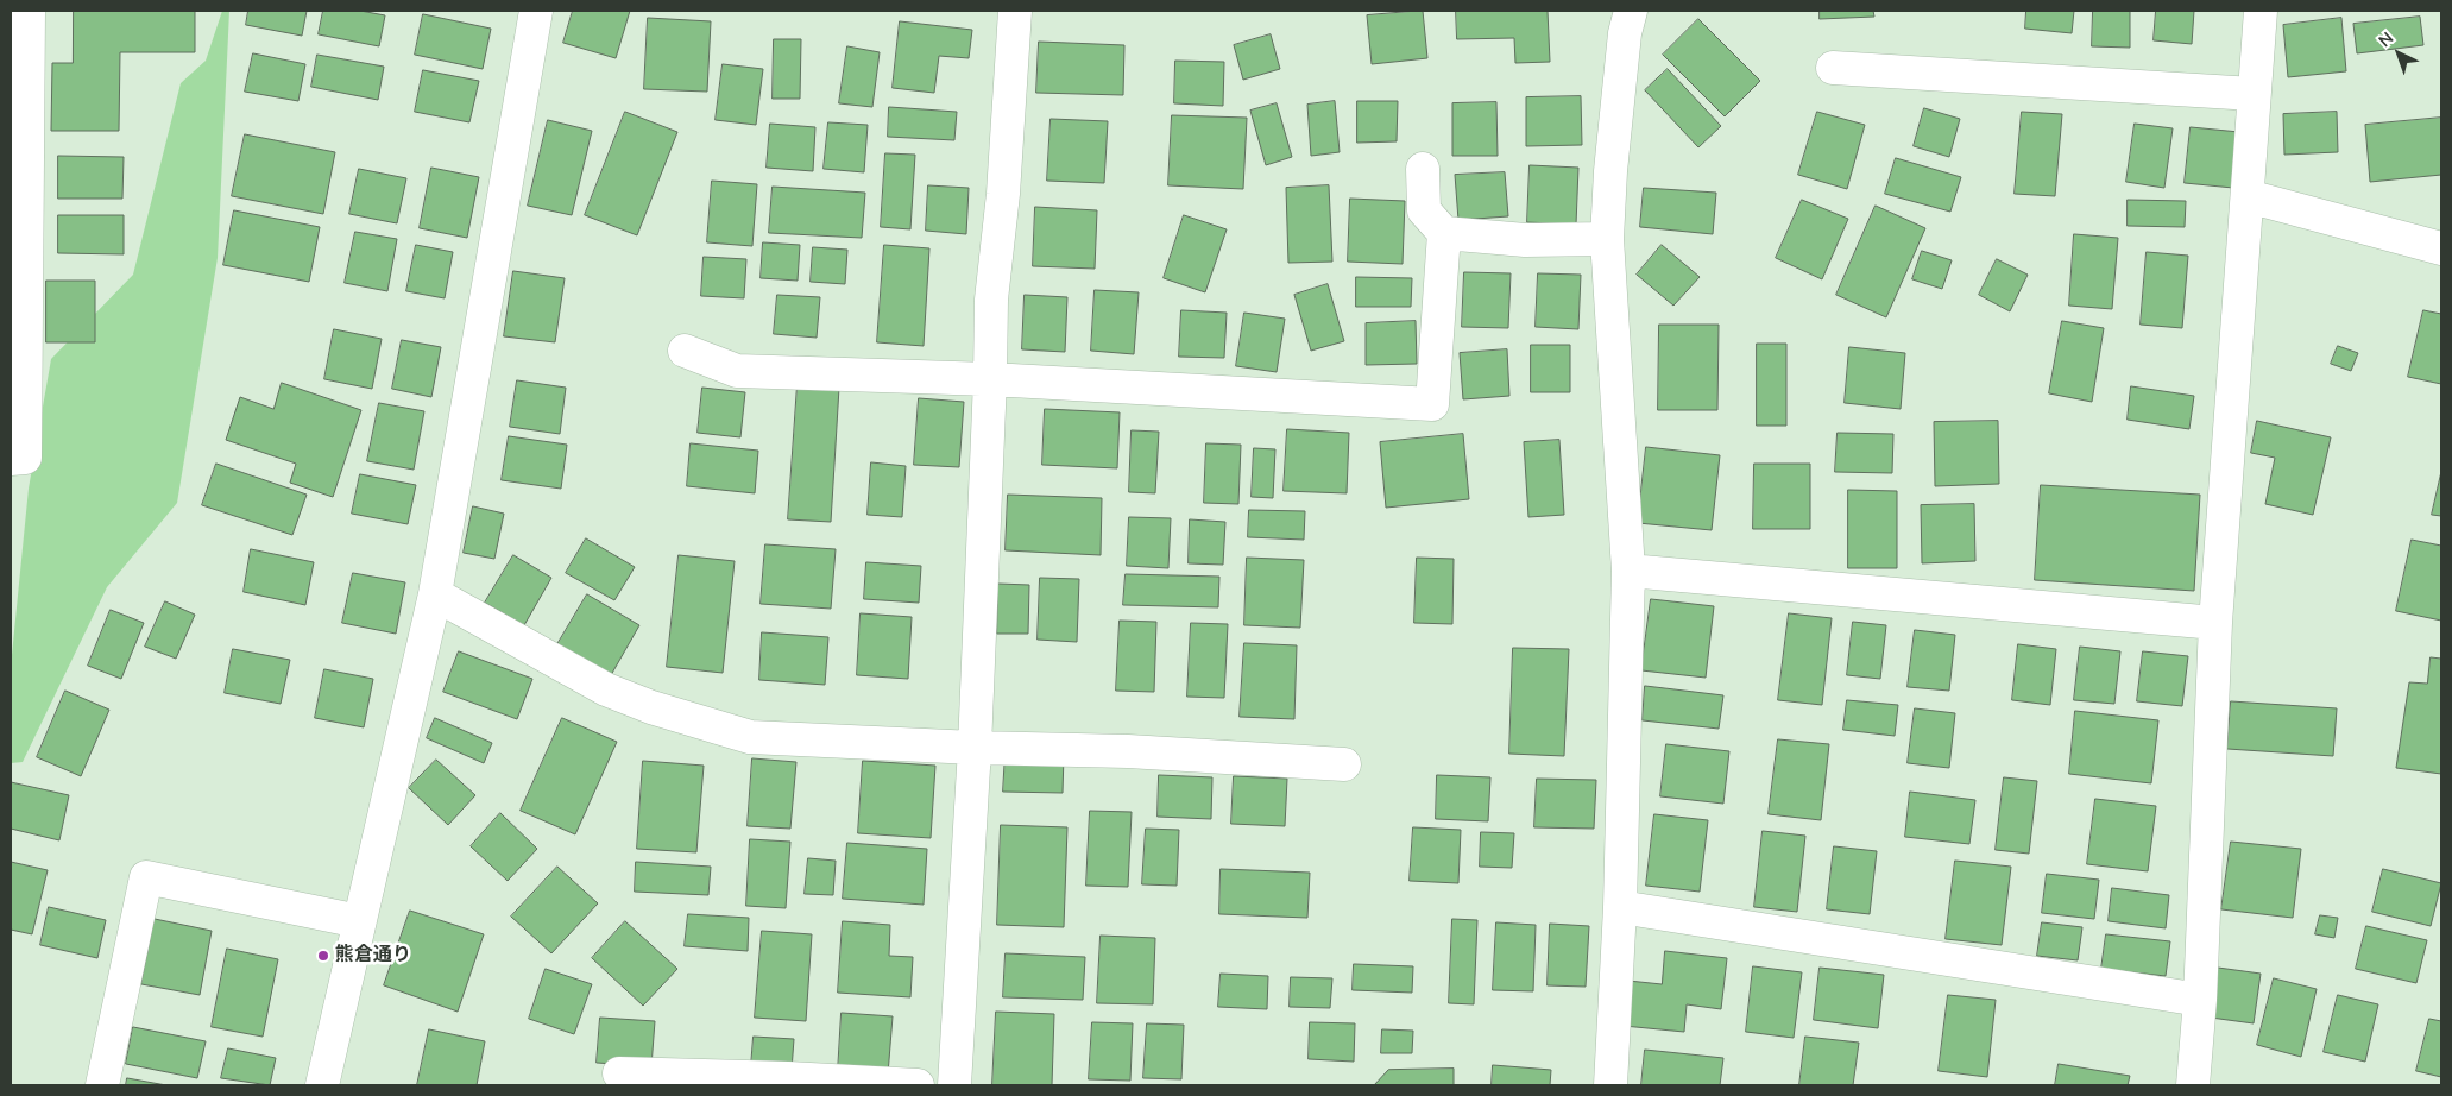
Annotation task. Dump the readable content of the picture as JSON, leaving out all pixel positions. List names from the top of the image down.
{
  "places": ["熊倉通り"],
  "north": "top left"
}
